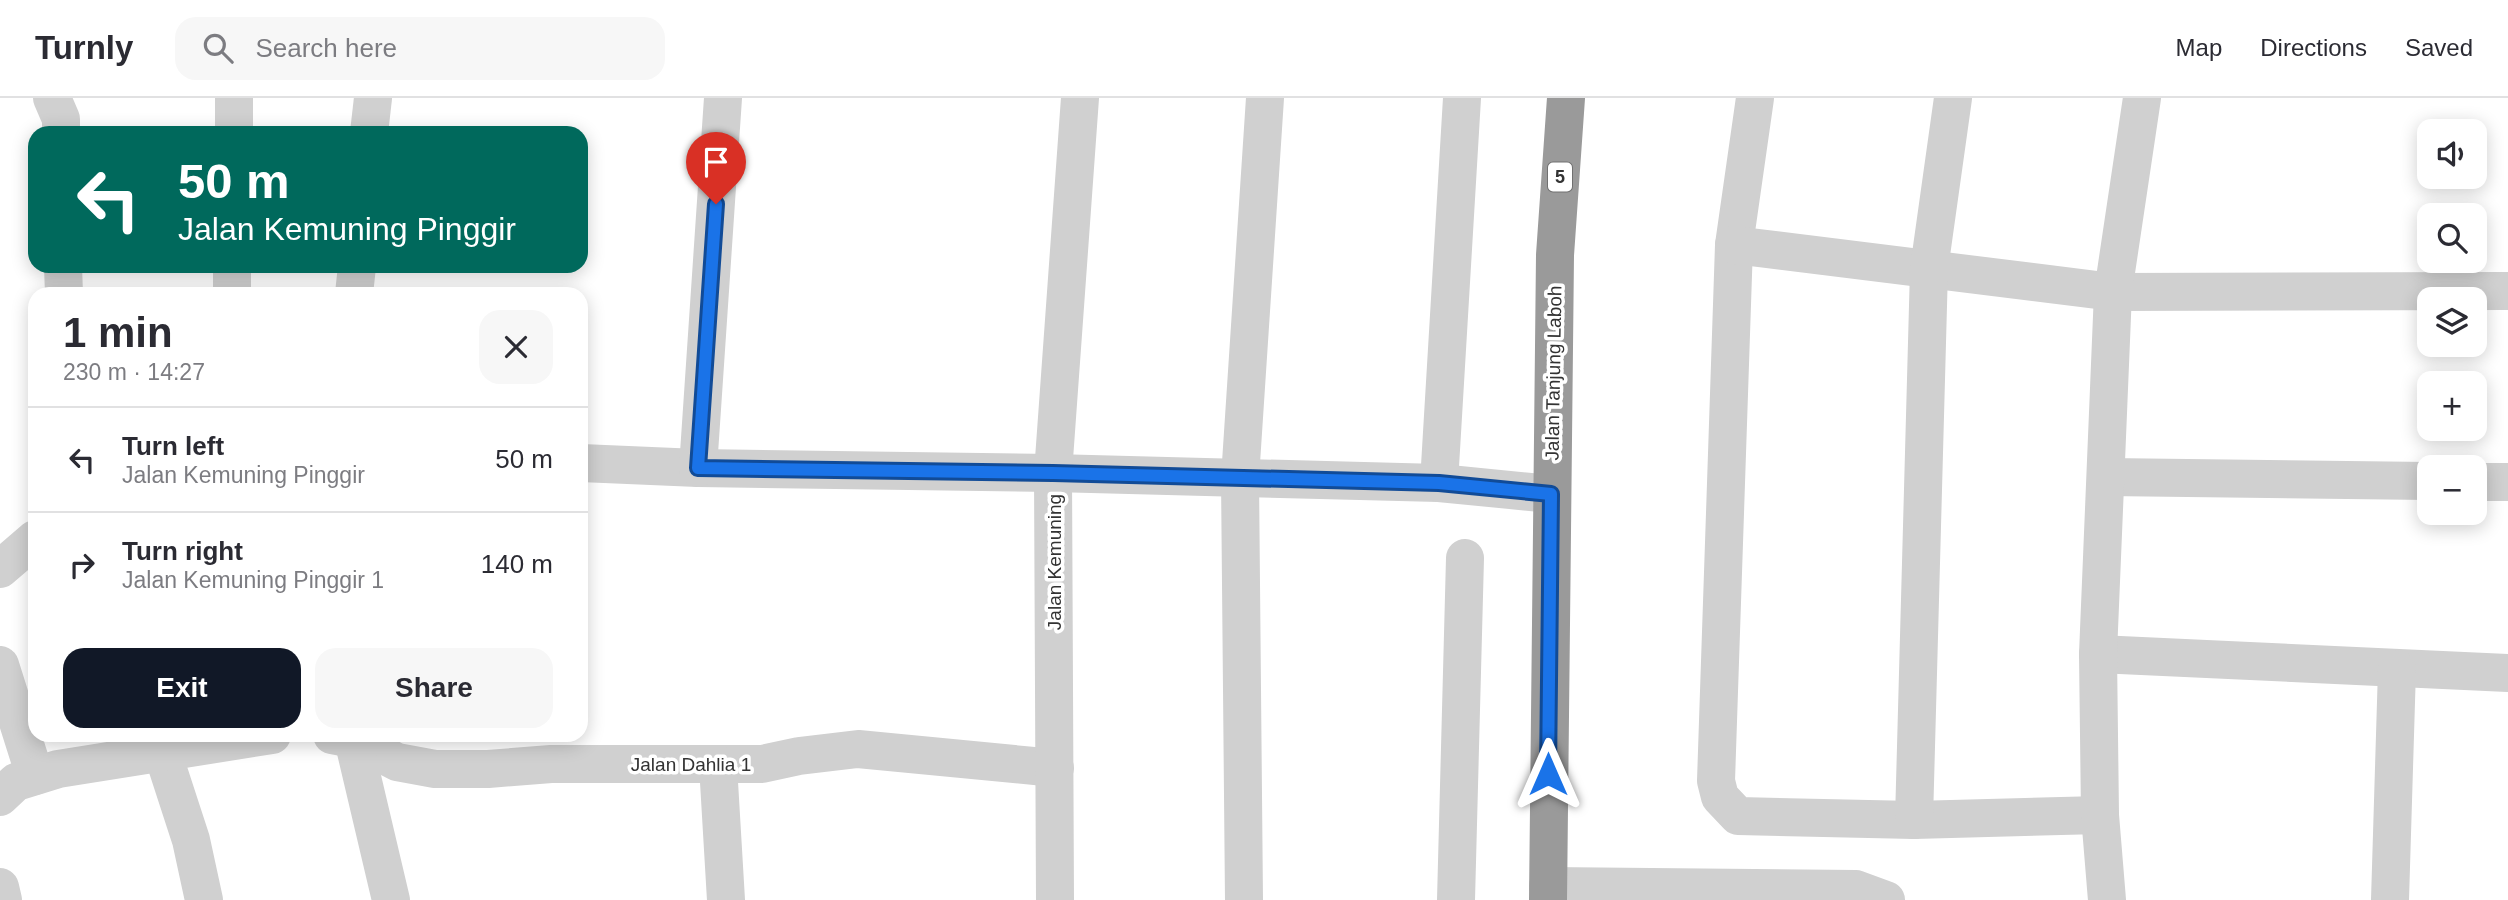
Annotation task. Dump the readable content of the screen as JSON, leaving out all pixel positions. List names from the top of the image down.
{
  "streets": {
    "highway": ["5", "Jalan Tanjung Laboh"],
    "street": ["Jalan Kemuning", "Jalan Dahlia 1"]
  },
  "crossings": [
    ["Jalan Kemuning", "Jalan Dahlia 1"]
  ],
  "page": {
    "header": "Turnly",
    "search": "Search here",
    "nav": ["Map", "Directions", "Saved"],
    "map_buttons": ["+", "−"],
    "turn": ["50 m", "Jalan Kemuning Pinggir"],
    "heading": ["1 min", "230 m · 14:27"],
    "list": [
      {
        "name": "Turn left",
        "note": "Jalan Kemuning Pinggir",
        "value": "50 m"
      },
      {
        "name": "Turn right",
        "note": "Jalan Kemuning Pinggir 1",
        "value": "140 m"
      }
    ],
    "buttons": ["Exit", "Share"]
  }
}
